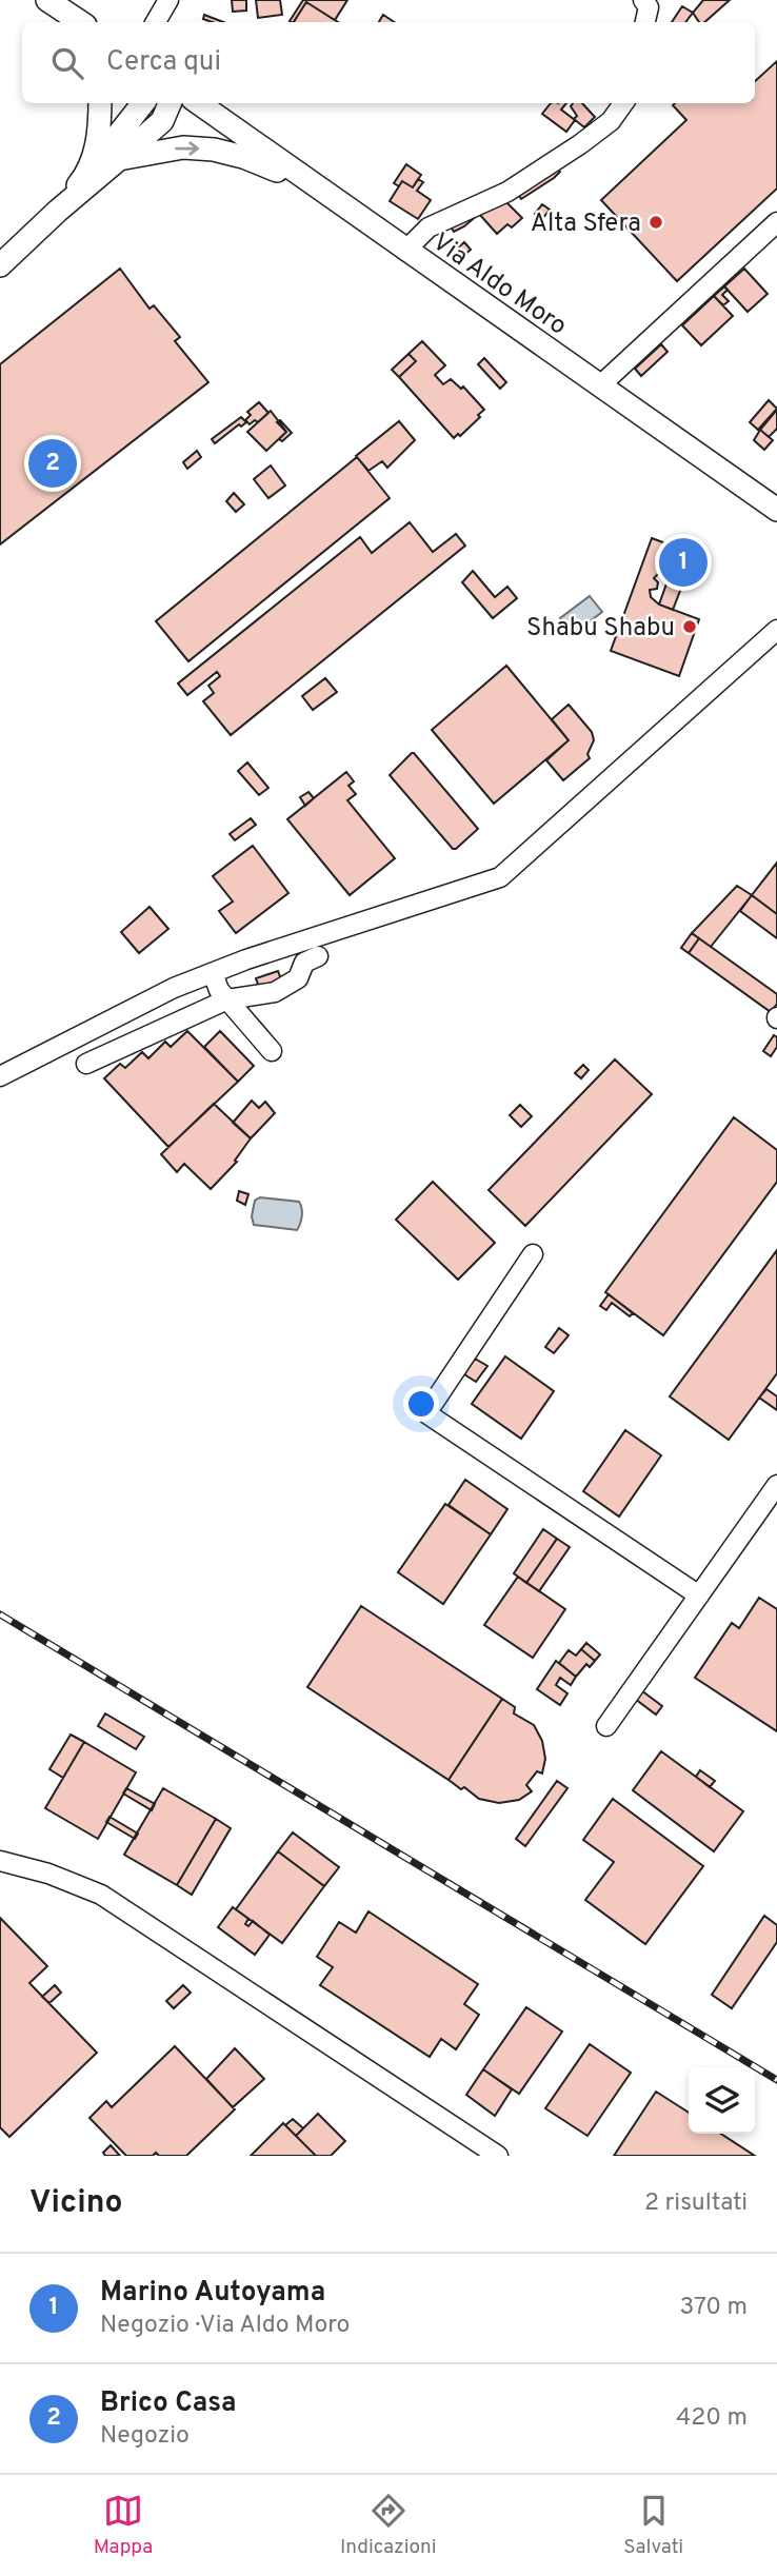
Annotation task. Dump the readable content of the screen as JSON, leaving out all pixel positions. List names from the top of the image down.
{
  "streets": {
    "main road": ["Via Aldo Moro"]
  },
  "places": ["Alta Sfera", "Shabu Shabu"],
  "page": {
    "search": "Cerca qui",
    "pins": ["2", "1"],
    "heading": ["Vicino", "2 risultati"],
    "list": [
      {
        "mark": "1",
        "name": "Marino Autoyama",
        "note": "Negozio · Via Aldo Moro",
        "value": "370 m"
      },
      {
        "mark": "2",
        "name": "Brico Casa",
        "note": "Negozio",
        "value": "420 m"
      }
    ],
    "nav": ["Mappa", "Indicazioni", "Salvati"]
  }
}
